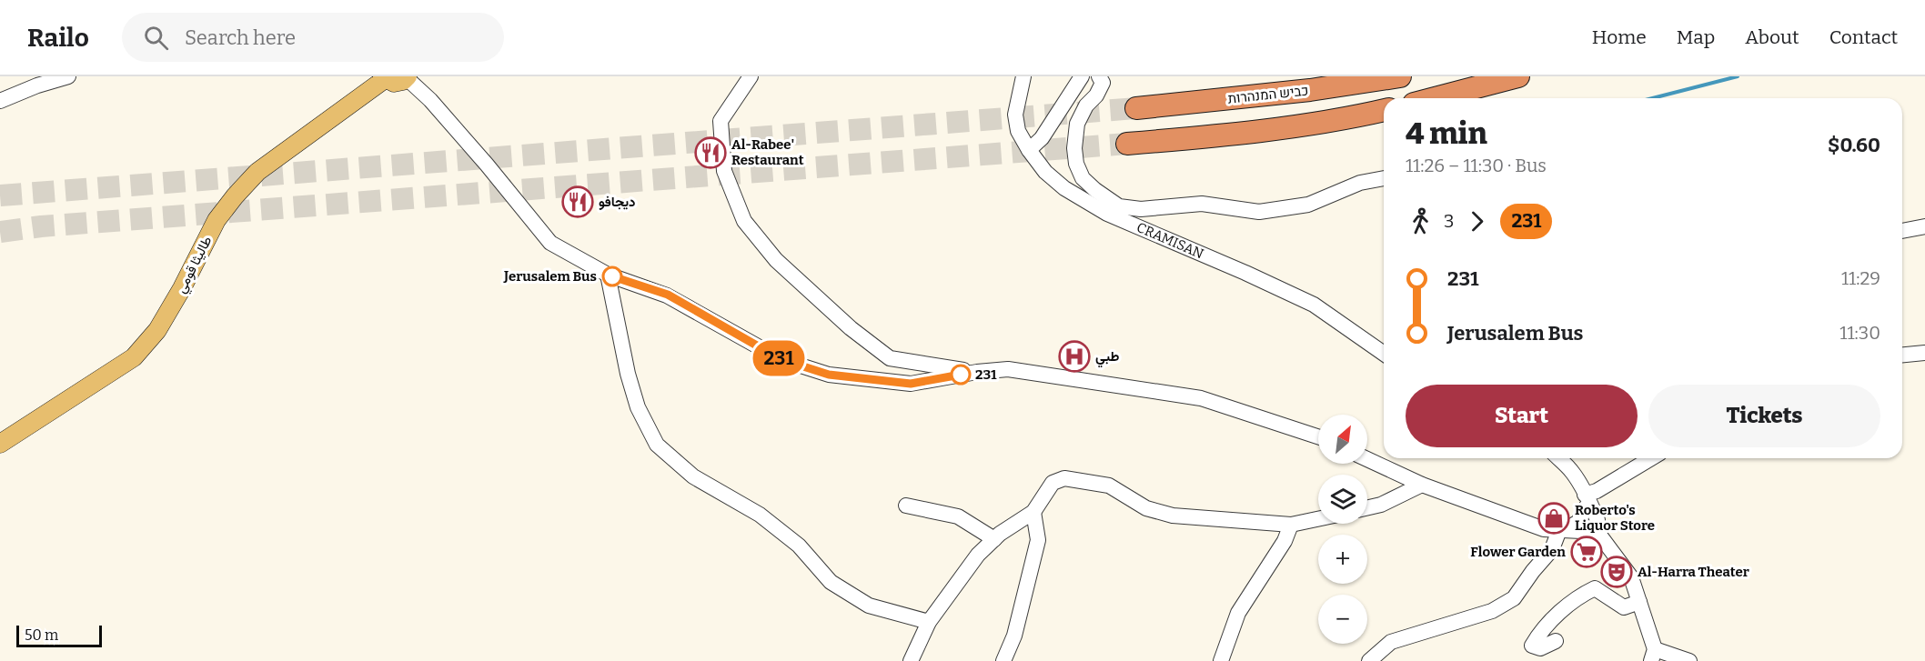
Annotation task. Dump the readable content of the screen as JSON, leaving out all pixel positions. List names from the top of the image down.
{
  "streets": {
    "highway": ["כביש המנהרות"],
    "main road": ["طاليثا قومي"],
    "street": ["CRAMISAN"]
  },
  "places": {
    "restaurant": ["Al-Rabee' Restaurant", "ديجافو"],
    "other": ["Jerusalem Bus", "231"],
    "hospital": ["طبي"],
    "shop": ["Roberto's Liquor Store"],
    "supermarket": ["Flower Garden"],
    "theatre": ["Al-Harra Theater"]
  },
  "lines": ["bus line 231"],
  "scale_bar": "50 m",
  "north": "top right",
  "page": {
    "header": "Railo",
    "search": "Search here",
    "nav": [
      "Home",
      "Map",
      "About",
      "Contact"
    ],
    "on_map": "231",
    "heading": ["4 min", "11:26 – 11:30 · Bus", "$0.60"],
    "legs": ["3", "231"],
    "list": [
      {
        "name": "231",
        "value": "11:29"
      },
      {
        "name": "Jerusalem Bus",
        "value": "11:30"
      }
    ],
    "buttons": ["Start", "Tickets"],
    "map_buttons": ["+", "−"],
    "scale": "50 m"
  }
}
